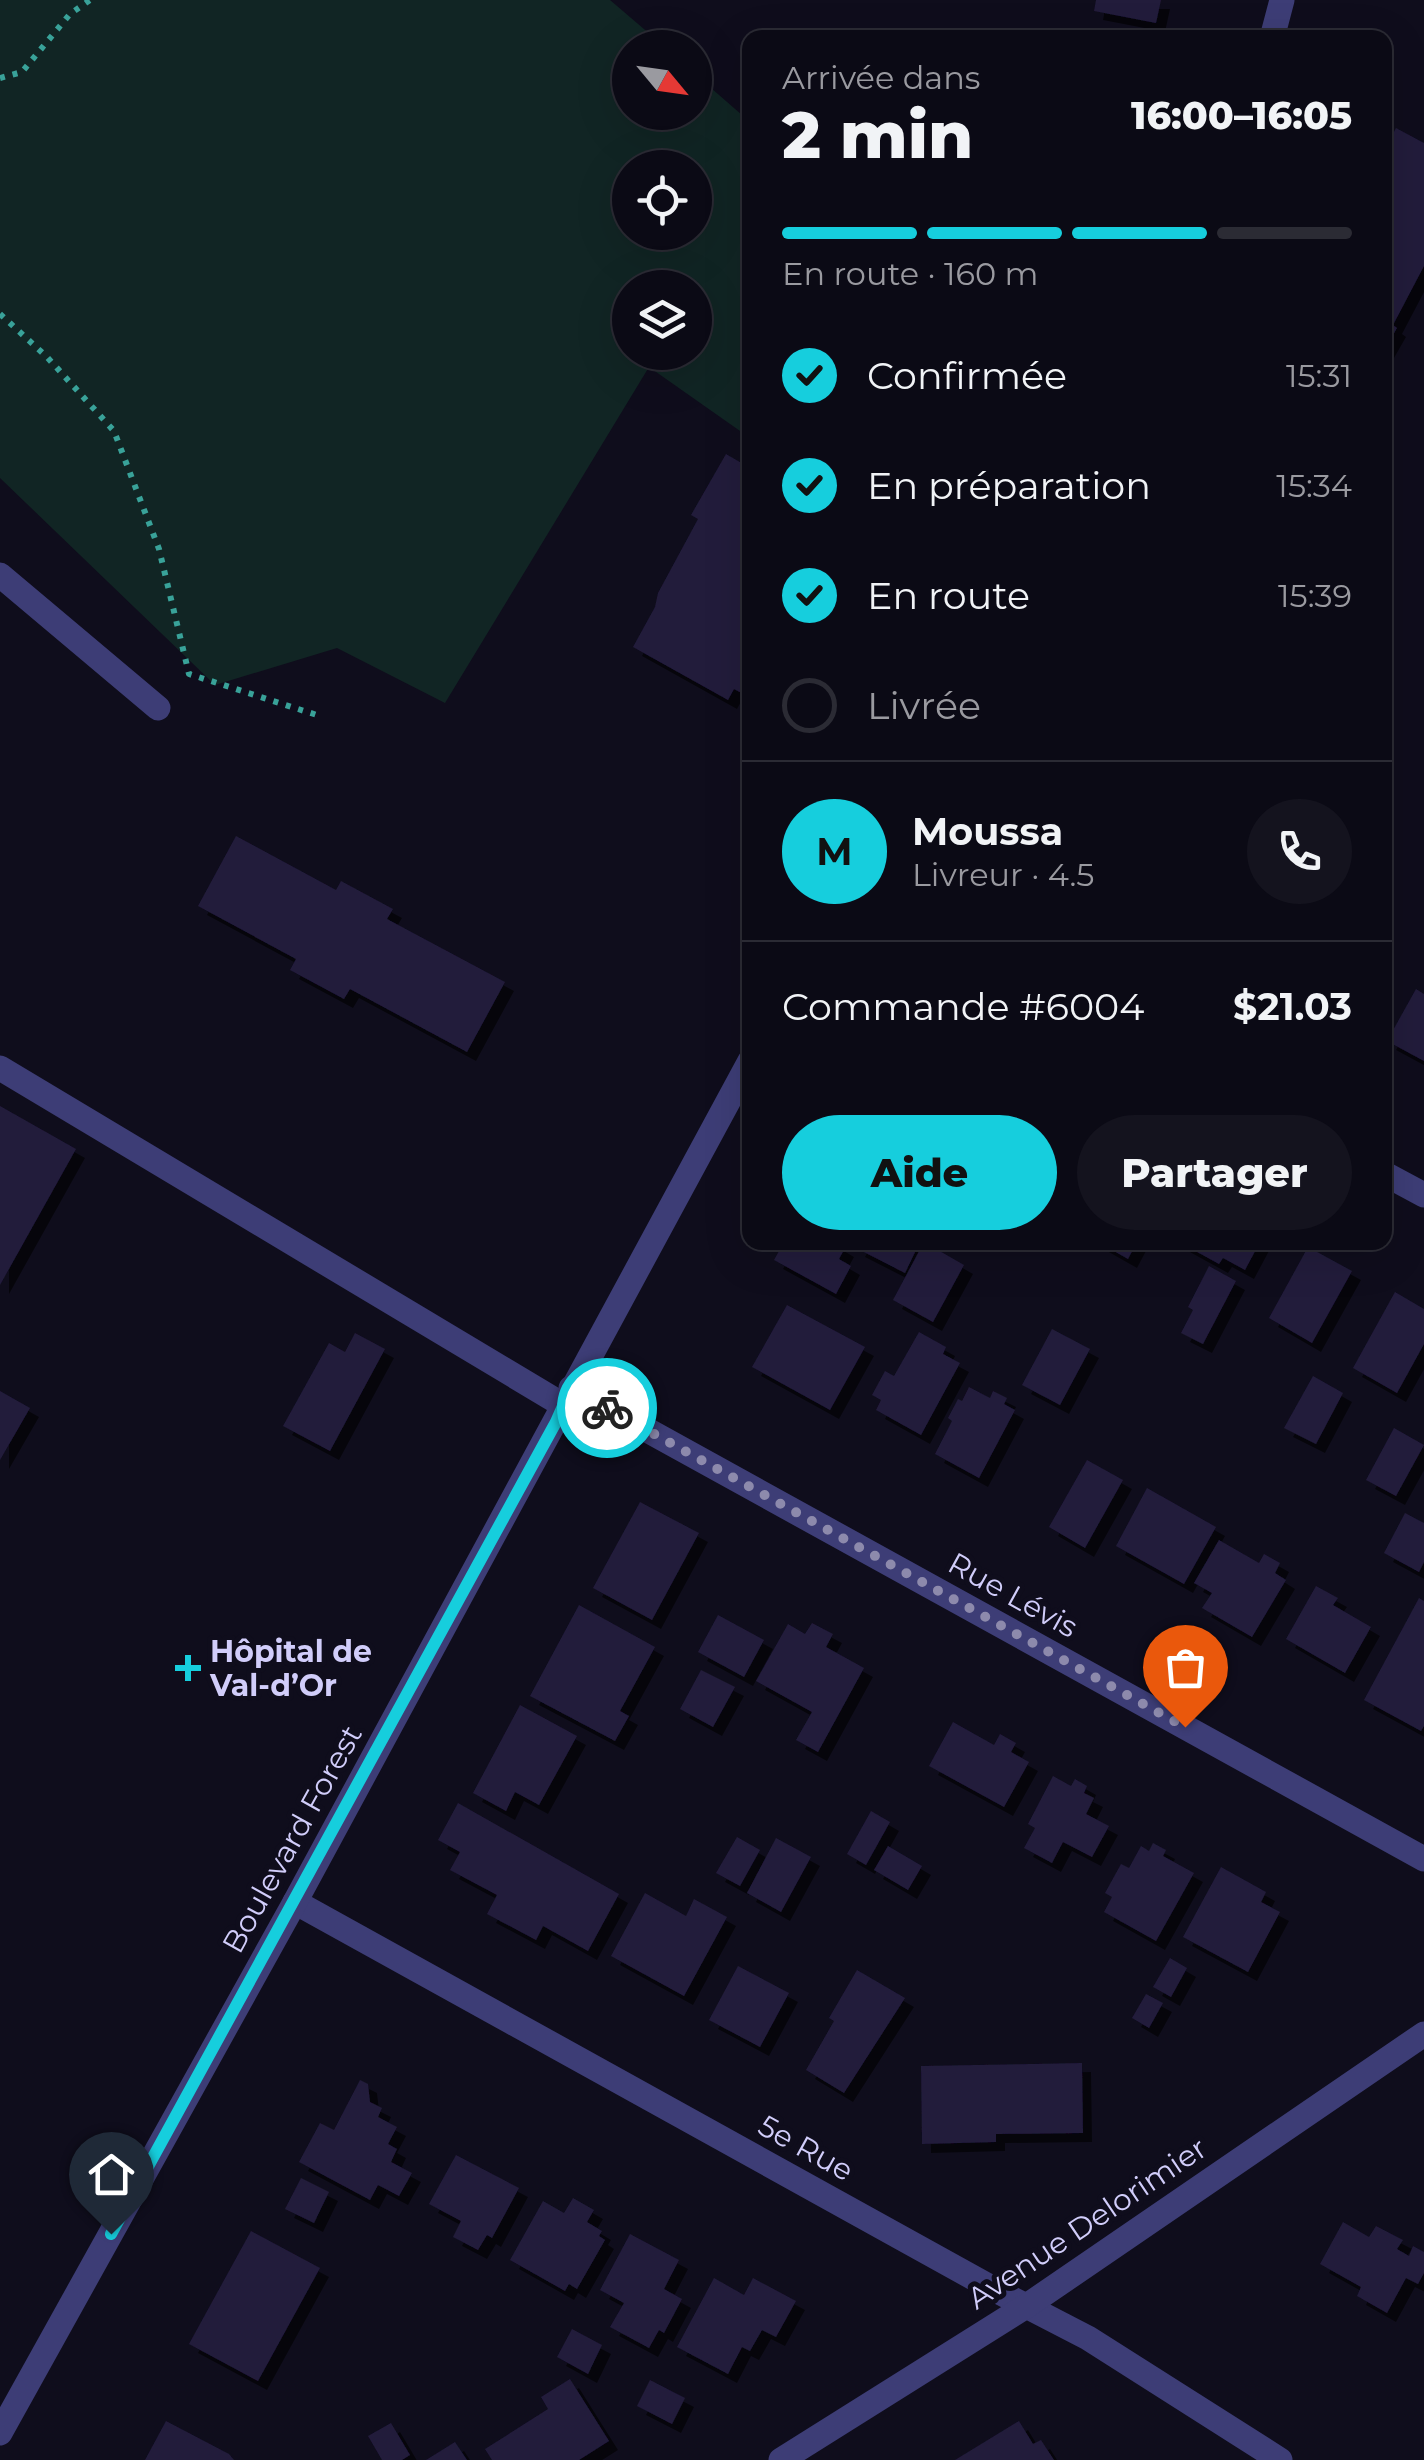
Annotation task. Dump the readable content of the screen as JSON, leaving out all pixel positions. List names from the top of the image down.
{
  "streets": {
    "street": [
      "Rue Lévis",
      "Boulevard Forest",
      "5e Rue",
      "Avenue Delorimier"
    ]
  },
  "crossings": [
    ["Rue Lévis", "Boulevard Forest"],
    ["Boulevard Forest", "5e Rue"],
    ["5e Rue", "Avenue Delorimier"]
  ],
  "places": {
    "health": ["Hôpital de Val-d’Or"]
  },
  "north": "bottom right",
  "page": {
    "heading": ["2 min", "Arrivée dans", "16:00–16:05"],
    "panel": [
      "Moussa",
      "Livreur · 4.5",
      "Commande #6004",
      "$21.03"
    ],
    "bar": "En route · 160 m",
    "list": [
      ["Confirmée", "15:31"],
      ["En préparation", "15:34"],
      ["En route", "15:39"],
      "Livrée"
    ],
    "round": "M",
    "buttons": ["Aide", "Partager"]
  }
}
